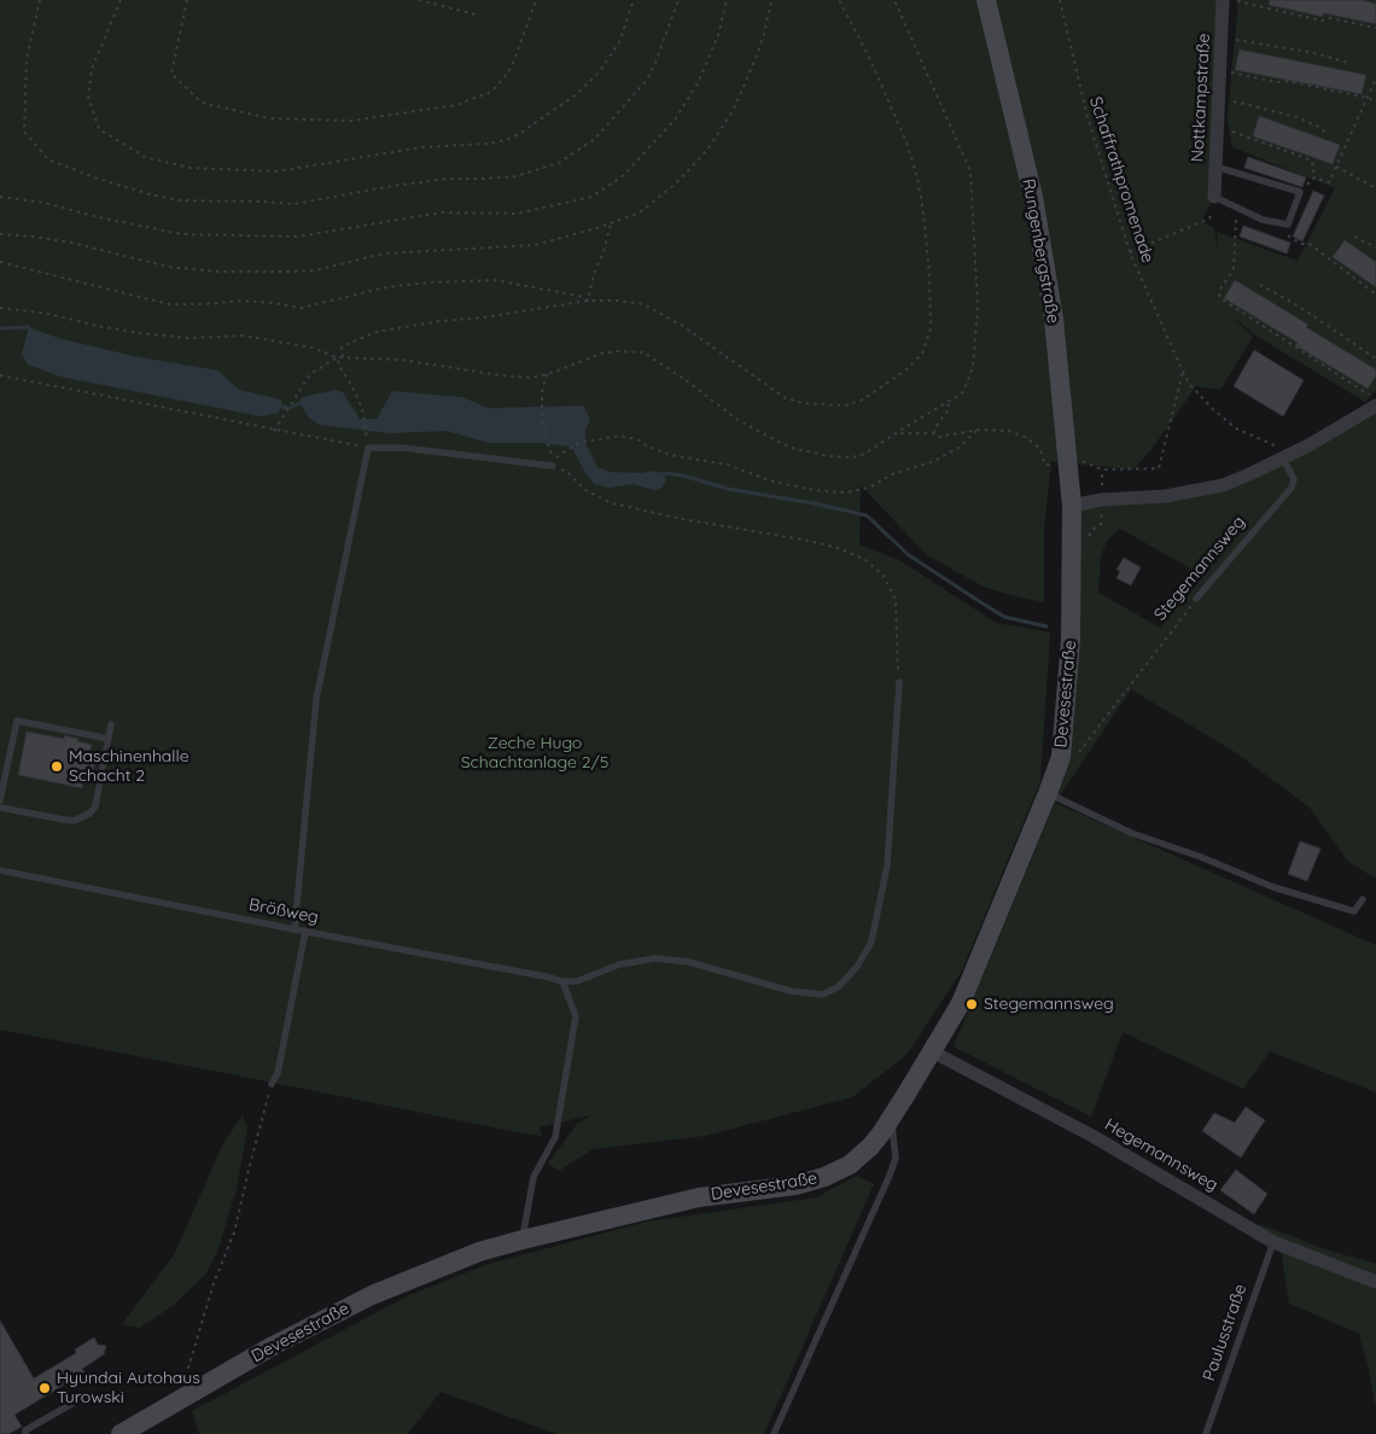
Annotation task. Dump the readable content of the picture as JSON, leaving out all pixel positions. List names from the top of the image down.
{
  "streets": {
    "street": [
      "Nottkampstraße",
      "Rungenbergstraße",
      "Devesestraße",
      "Hegemannsweg"
    ],
    "lane": ["Stegemannsweg", "Brößweg", "Paulusstraße"],
    "path": ["Schaffrathpromenade"]
  },
  "crossings": [
    ["Schaffrathpromenade", "Stegemannsweg"],
    ["Rungenbergstraße", "Devesestraße"],
    ["Devesestraße", "Hegemannsweg"],
    ["Hegemannsweg", "Paulusstraße"]
  ],
  "parks": ["Zeche Hugo Schachtanlage 2/5"],
  "places": ["Maschinenhalle Schacht 2", "Stegemannsweg", "Hyundai Autohaus Turowski"]
}
